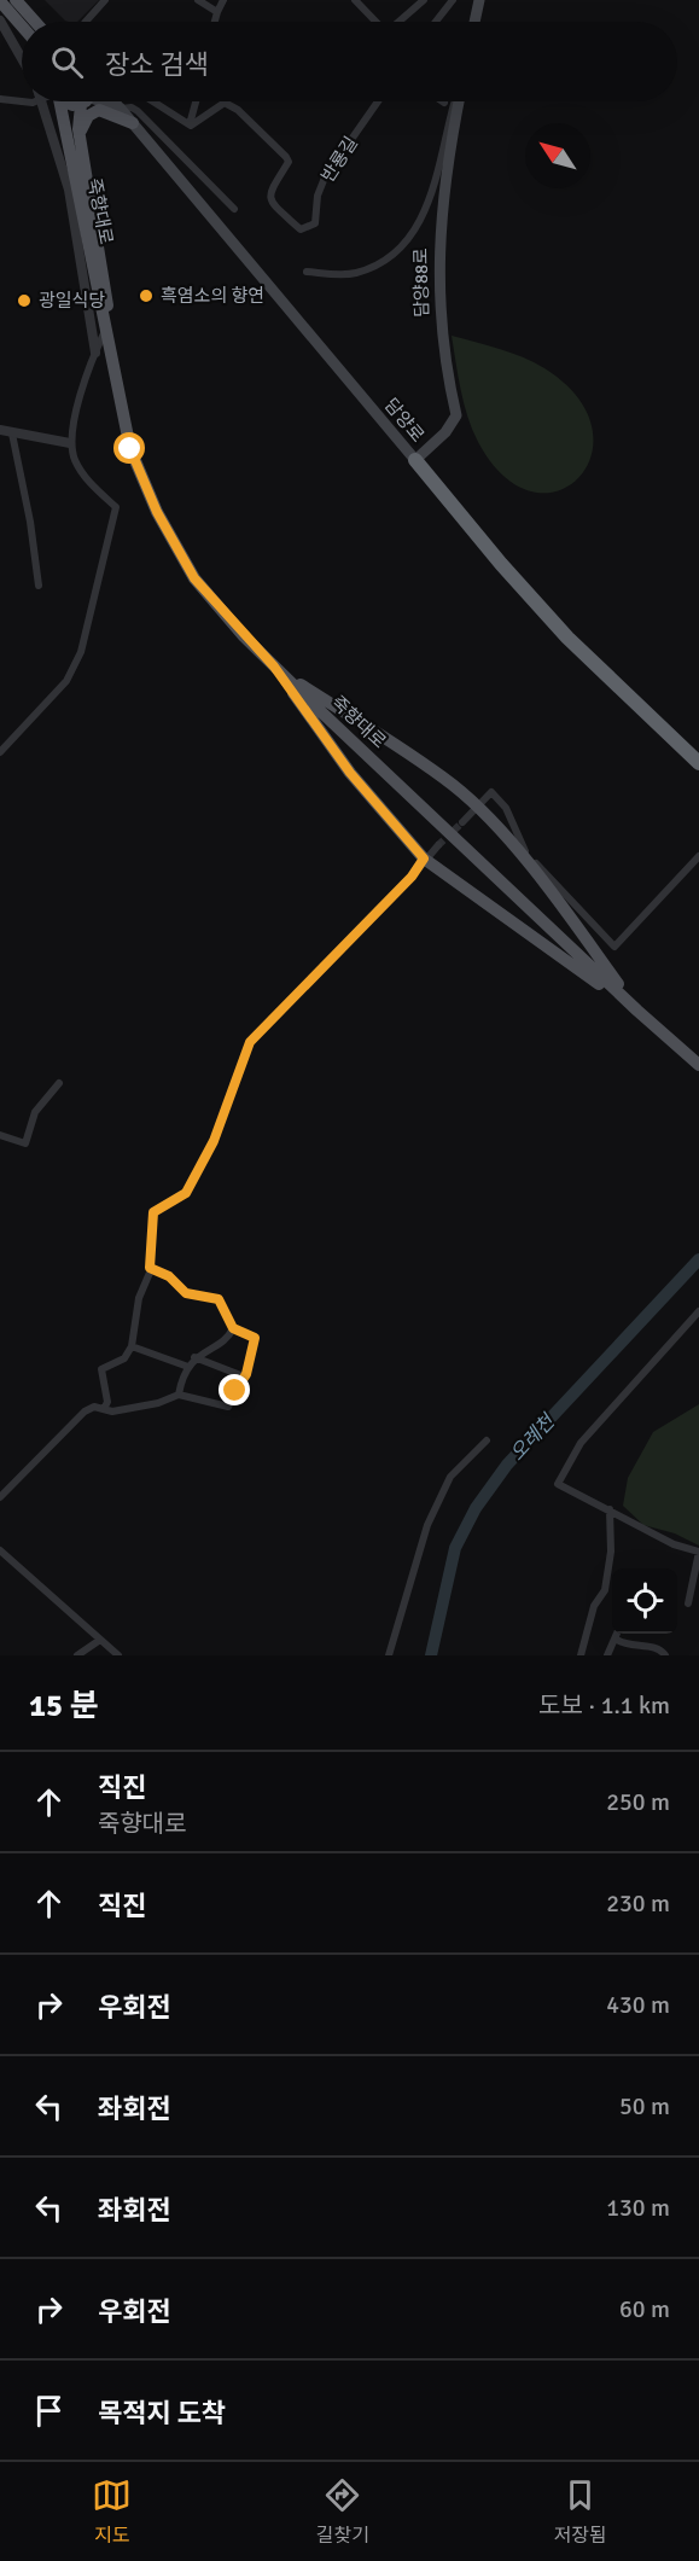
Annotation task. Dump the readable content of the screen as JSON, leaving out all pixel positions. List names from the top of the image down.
{
  "streets": {
    "highway": ["담양로"],
    "main road": ["죽향대로", "담양88로"],
    "street": ["반룡길"]
  },
  "crossings": [
    ["담양88로", "담양로"]
  ],
  "water": ["오례천"],
  "places": ["흑염소의 향연", "광일식당"],
  "north": "top left",
  "page": {
    "search": "장소 검색",
    "heading": ["15 분", "도보 · 1.1 km"],
    "list": [
      ["직진", "죽향대로", "250 m"],
      ["직진", "230 m"],
      ["우회전", "430 m"],
      ["좌회전", "50 m"],
      ["좌회전", "130 m"],
      ["우회전", "60 m"],
      "목적지 도착"
    ],
    "nav": ["지도", "길찾기", "저장됨"]
  }
}
